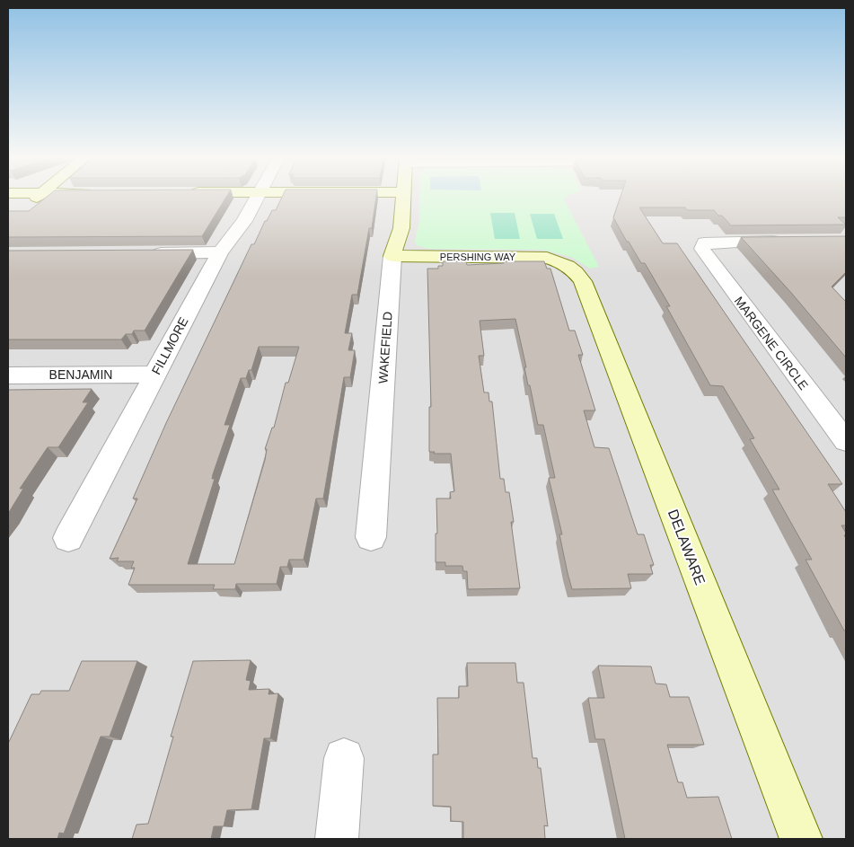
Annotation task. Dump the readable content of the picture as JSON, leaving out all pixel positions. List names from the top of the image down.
{
  "streets": {
    "street": [
      "PERSHING WAY",
      "MARGENE CIRCLE",
      "FILLMORE",
      "WAKEFIELD",
      "BENJAMIN",
      "DELAWARE"
    ]
  },
  "crossings": [
    ["PERSHING WAY", "WAKEFIELD"],
    ["PERSHING WAY", "DELAWARE"],
    ["FILLMORE", "BENJAMIN"]
  ]
}
